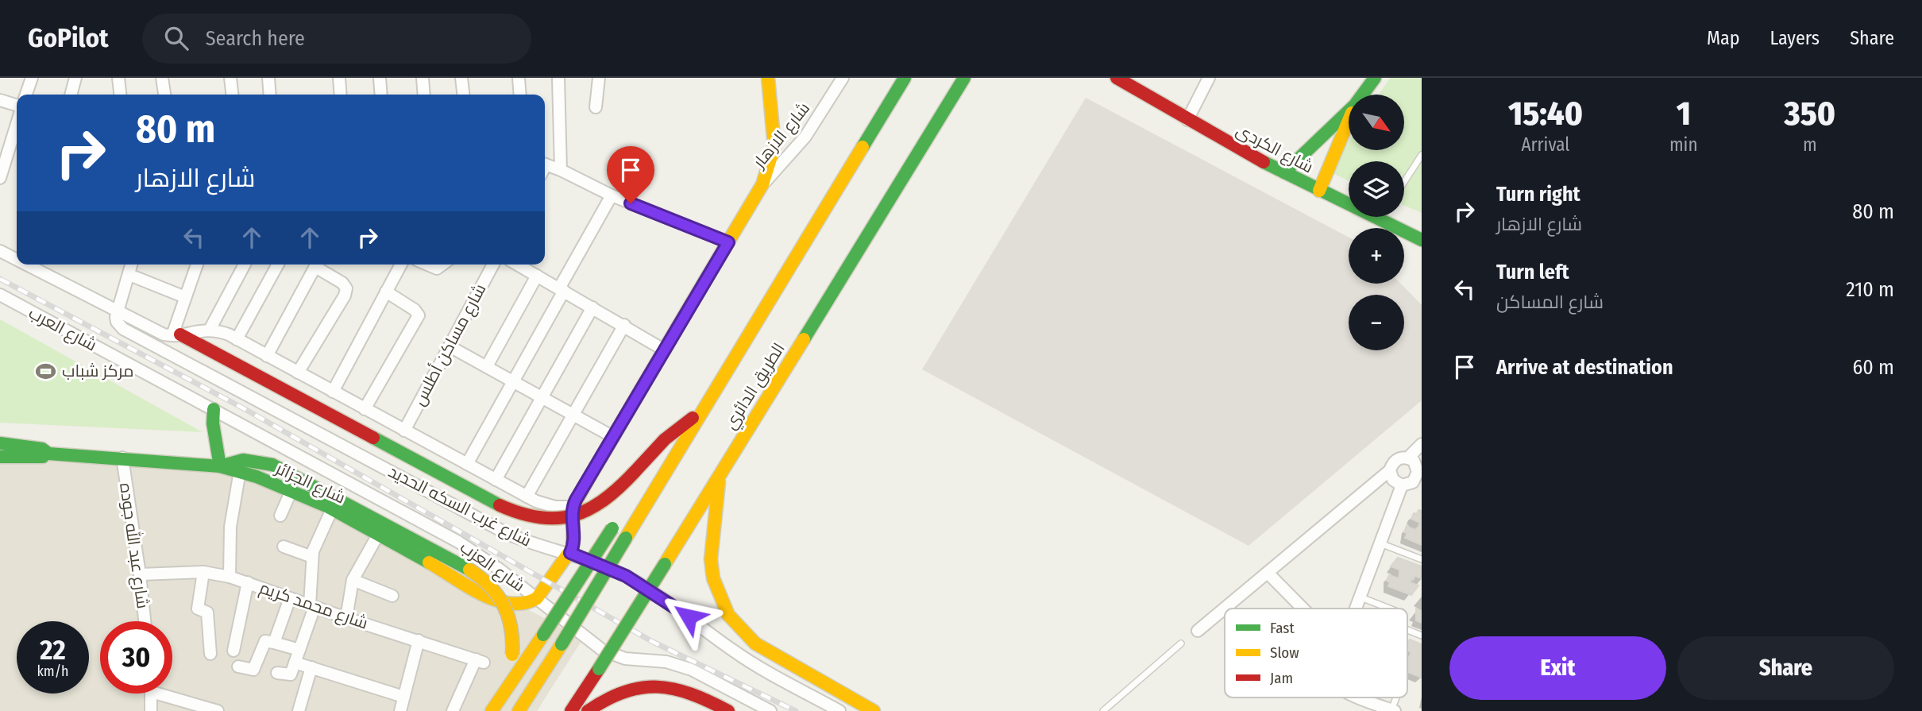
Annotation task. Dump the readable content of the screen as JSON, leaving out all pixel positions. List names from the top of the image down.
{
  "streets": {
    "main road": [
      "شارع الازهار",
      "شارع الكردى",
      "الطريق الدائري",
      "شارع الجزائر"
    ],
    "street": [
      "شارع العرب",
      "شارع مساكن أطلس",
      "شارع غرب السكه الحديد",
      "شارع عبد الله جوده",
      "شارع العزب",
      "شارع محمد كريم"
    ]
  },
  "crossings": [
    ["شارع العرب", "شارع العزب"],
    ["شارع الجزائر", "شارع عبد الله جوده"],
    ["شارع الجزائر", "شارع العزب"],
    ["شارع عبد الله جوده", "شارع محمد كريم"]
  ],
  "places": {
    "sports": ["مركز شباب"]
  },
  "legend": ["Fast", "Slow", "Jam"],
  "north": "bottom right",
  "page": {
    "header": "GoPilot",
    "search": "Search here",
    "nav": ["Map", "Layers", "Share"],
    "eta": [
      "15:40",
      "Arrival",
      "1",
      "min",
      "350",
      "m"
    ],
    "map_buttons": ["+", "−"],
    "turn": ["80 m", "شارع الازهار"],
    "list": [
      {
        "name": "Turn right",
        "note": "شارع الازهار",
        "value": "80 m"
      },
      {
        "name": "Turn left",
        "note": "شارع المساكن",
        "value": "210 m"
      },
      {
        "name": "Arrive at destination",
        "value": "60 m"
      }
    ],
    "speed": "22 km/h",
    "limit": "30",
    "buttons": ["Exit", "Share"]
  }
}
